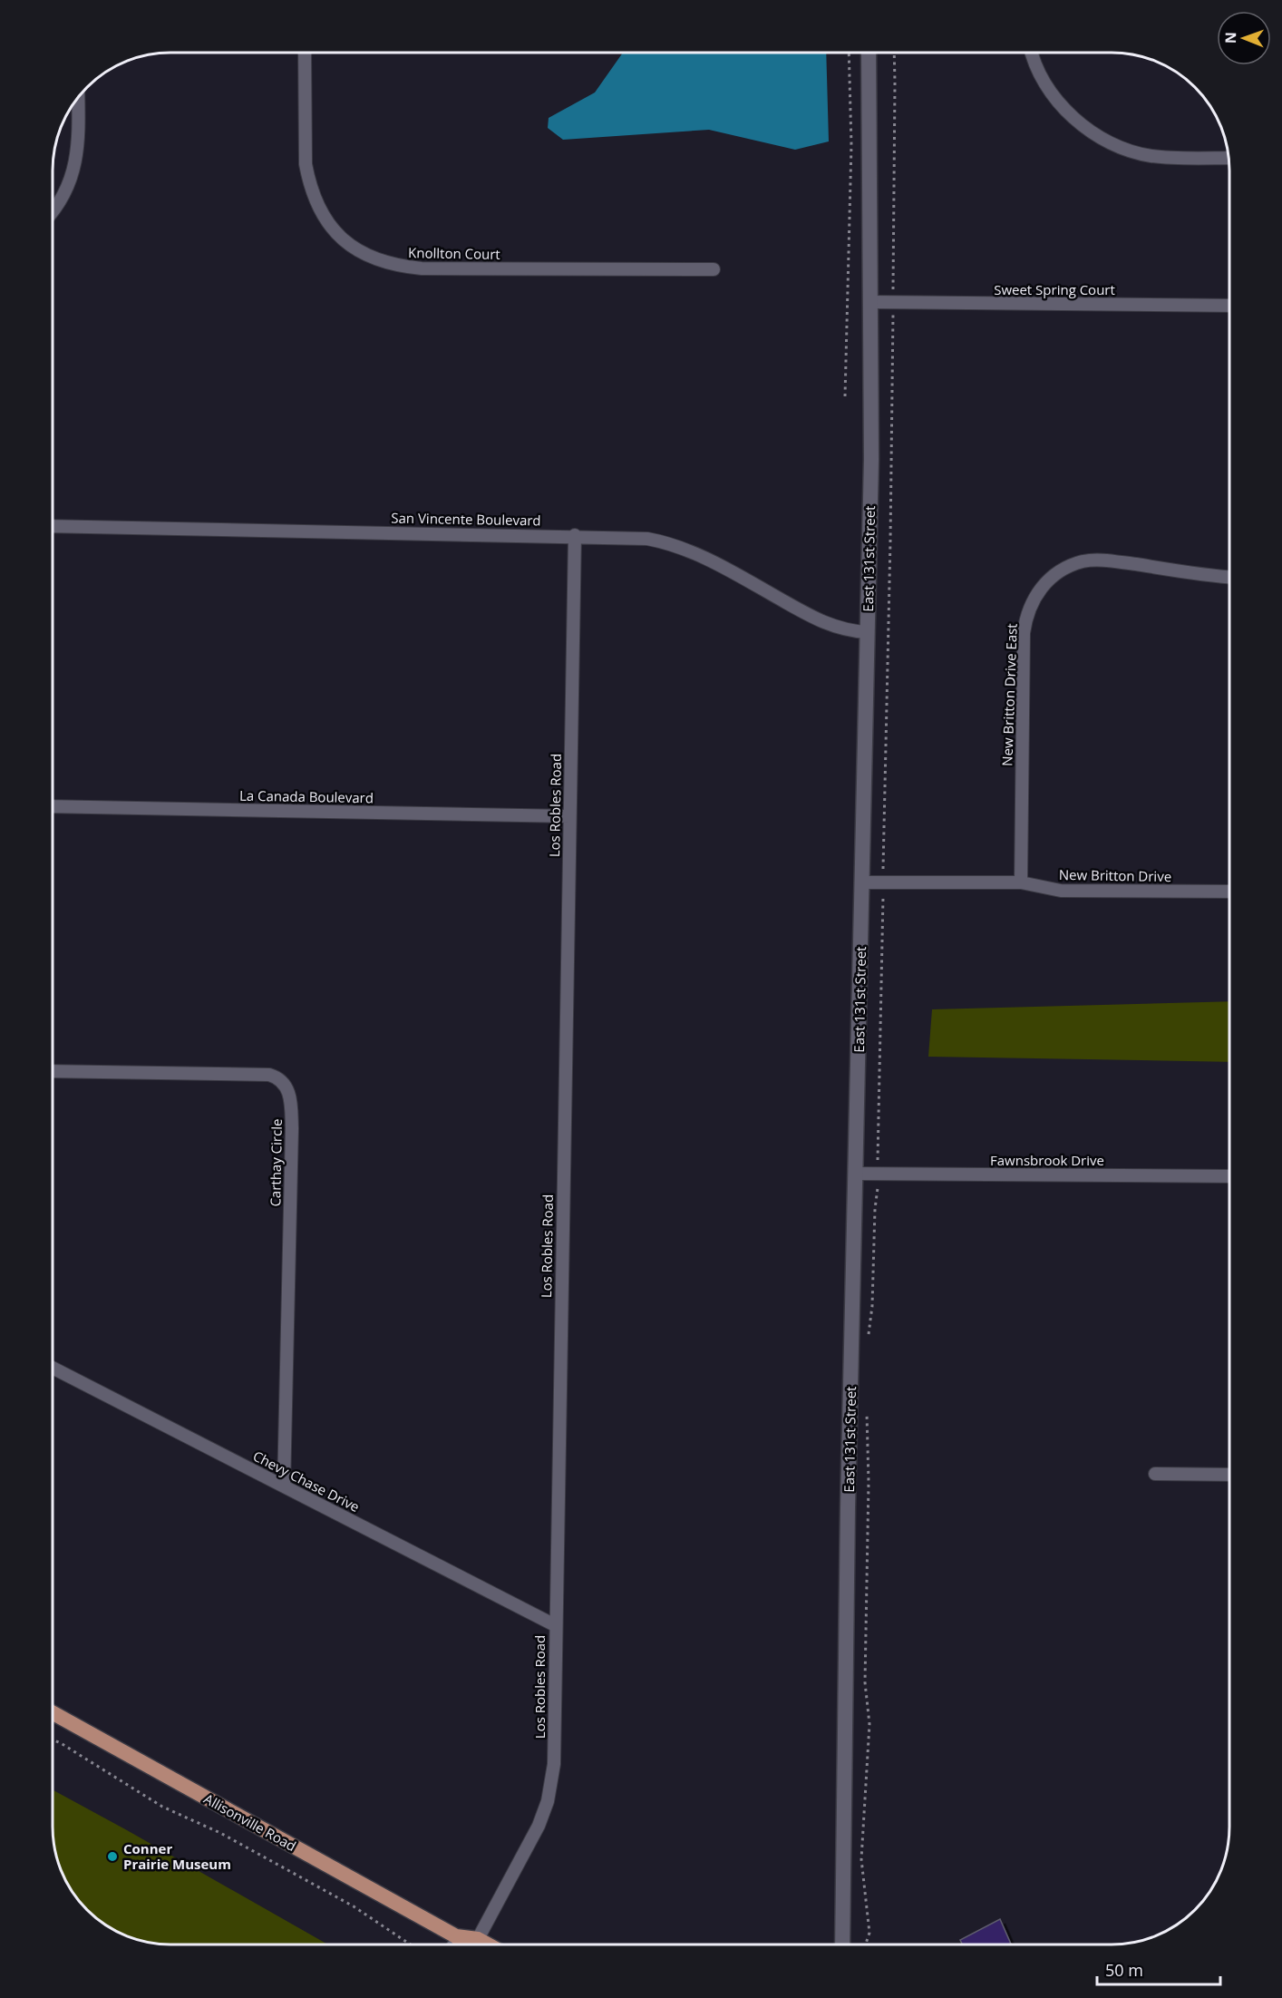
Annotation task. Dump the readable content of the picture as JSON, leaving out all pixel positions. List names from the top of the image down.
{
  "streets": {
    "main road": ["Allisonville Road"],
    "street": [
      "Knollton Court",
      "Sweet Spring Court",
      "San Vincente Boulevard",
      "East 131st Street",
      "New Britton Drive East",
      "La Canada Boulevard",
      "Los Robles Road",
      "New Britton Drive",
      "Fawnsbrook Drive",
      "Carthay Circle",
      "Chevy Chase Drive"
    ]
  },
  "crossings": [
    ["Sweet Spring Court", "East 131st Street"],
    ["San Vincente Boulevard", "East 131st Street"],
    ["San Vincente Boulevard", "Los Robles Road"],
    ["East 131st Street", "New Britton Drive"],
    ["East 131st Street", "Fawnsbrook Drive"],
    ["New Britton Drive East", "New Britton Drive"],
    ["La Canada Boulevard", "Los Robles Road"],
    ["Los Robles Road", "Chevy Chase Drive"],
    ["Los Robles Road", "Allisonville Road"],
    ["Carthay Circle", "Chevy Chase Drive"]
  ],
  "places": ["Conner Prairie Museum"],
  "scale_bar": "50 m",
  "north": "left"
}
